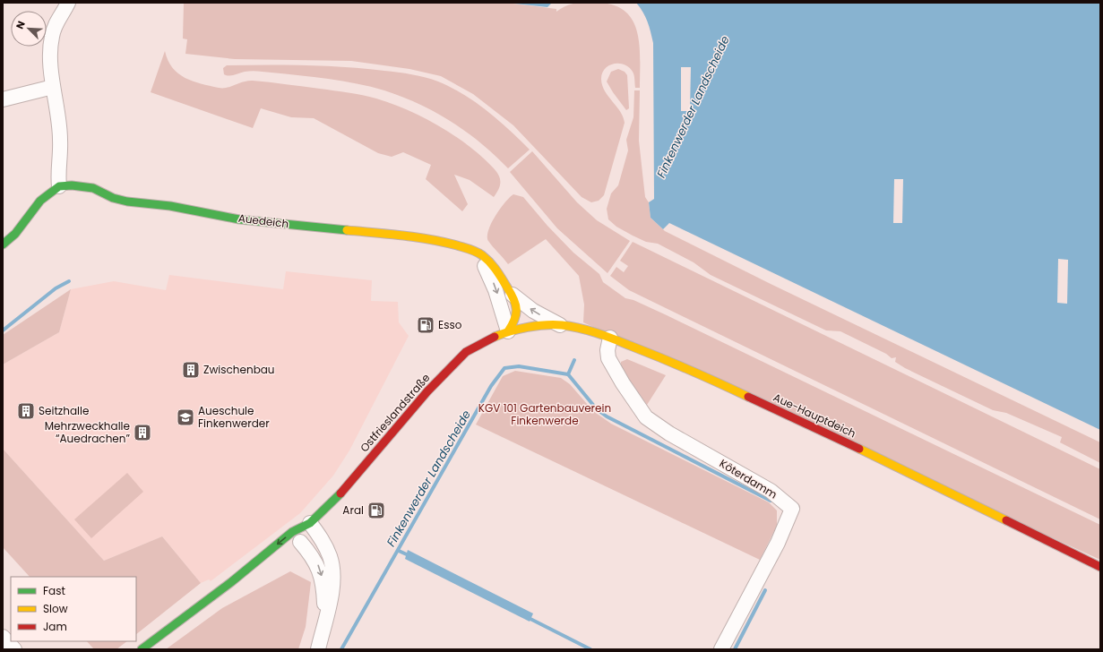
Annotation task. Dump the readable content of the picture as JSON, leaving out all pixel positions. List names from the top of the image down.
{
  "streets": {
    "street": [
      "Auedeich",
      "Ostfrieslandstraße",
      "Aue-Hauptdeich",
      "Köterdamm"
    ]
  },
  "crossings": [
    ["Auedeich", "Ostfrieslandstraße"],
    ["Auedeich", "Aue-Hauptdeich"],
    ["Ostfrieslandstraße", "Aue-Hauptdeich"],
    ["Aue-Hauptdeich", "Köterdamm"]
  ],
  "water": ["Finkenwerder Landscheide"],
  "parks": ["KGV 101 Gartenbauverein Finkenwerde"],
  "places": {
    "fuel station": ["Esso", "Aral"],
    "building": ["Zwischenbau", "Seitzhalle", "Mehrzweckhalle “Auedrachen”"],
    "school or university": ["Aueschule Finkenwerder"]
  },
  "legend": ["Fast", "Slow", "Jam"],
  "north": "top left"
}
